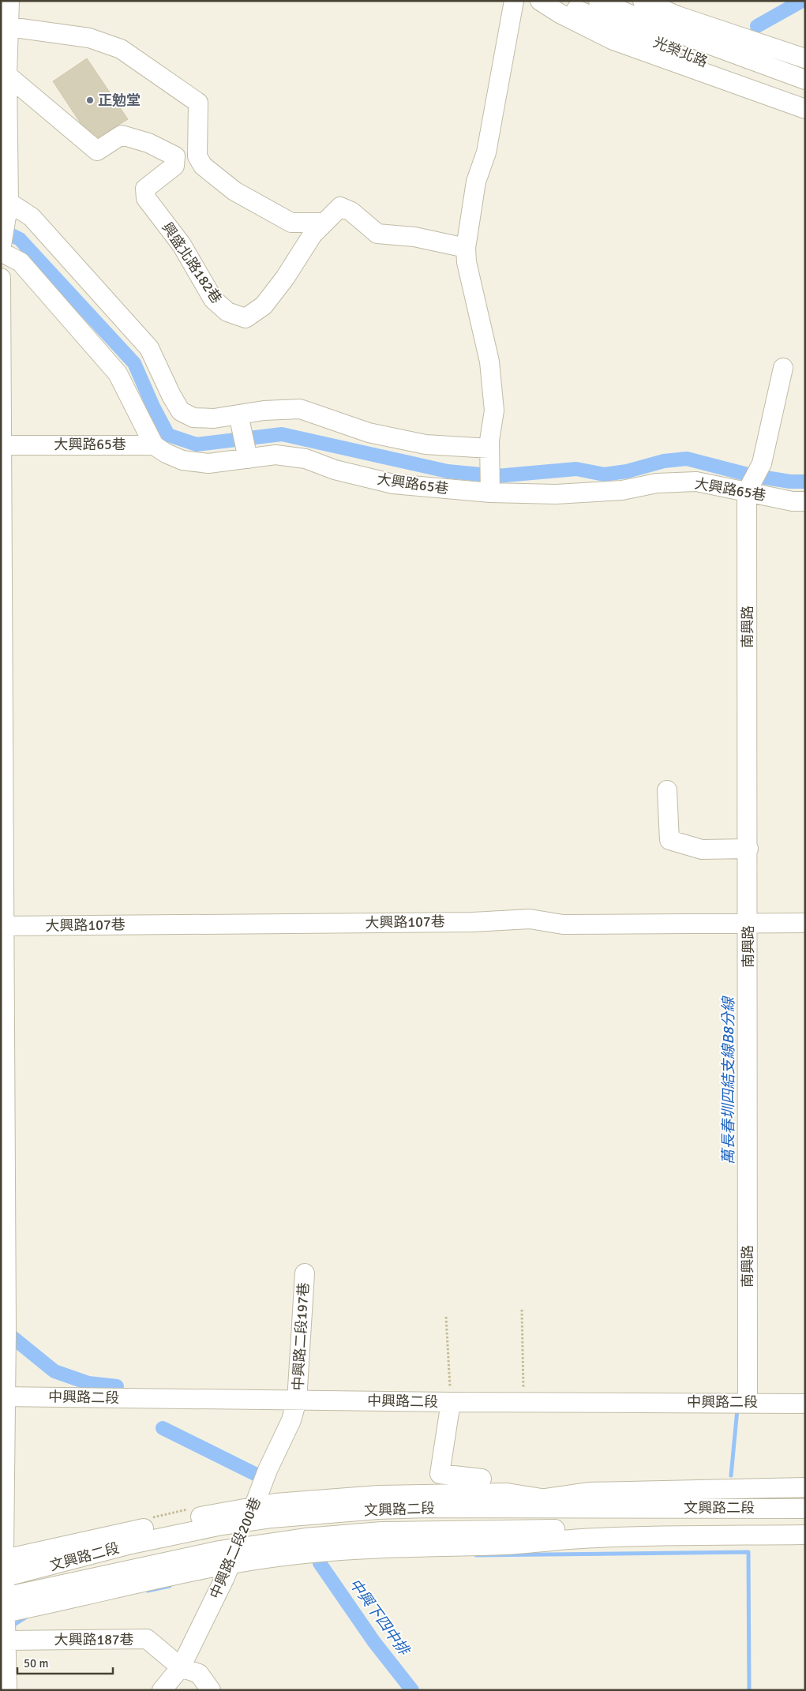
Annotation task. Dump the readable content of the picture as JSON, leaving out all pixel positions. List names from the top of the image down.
{
  "streets": {
    "street": [
      "光榮北路",
      "興盛北路182巷",
      "大興路65巷",
      "南興路",
      "大興路107巷",
      "中興路二段197巷",
      "中興路二段",
      "文興路二段",
      "中興路二段200巷",
      "大興路187巷"
    ]
  },
  "crossings": [
    ["大興路65巷", "南興路"],
    ["南興路", "大興路107巷"],
    ["南興路", "中興路二段"],
    ["中興路二段197巷", "中興路二段"],
    ["中興路二段197巷", "中興路二段200巷"],
    ["中興路二段", "中興路二段200巷"],
    ["文興路二段", "中興路二段200巷"],
    ["中興路二段200巷", "大興路187巷"]
  ],
  "water": ["萬長春圳四結支線B8分線", "中興下四中排"],
  "places": ["正勉堂"],
  "scale_bar": "50 m"
}
